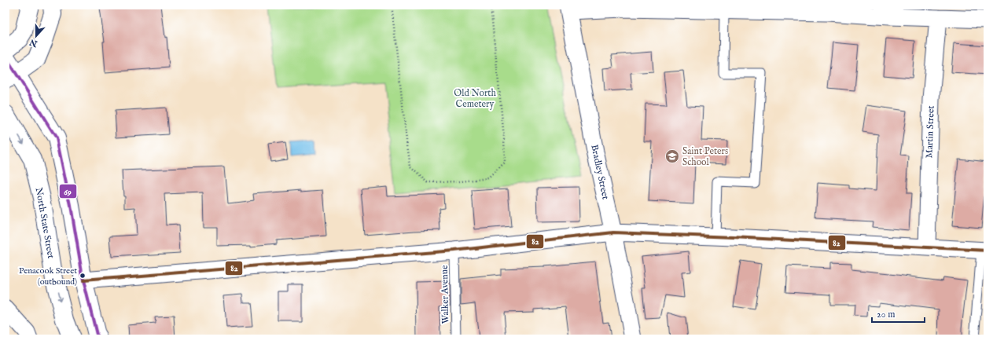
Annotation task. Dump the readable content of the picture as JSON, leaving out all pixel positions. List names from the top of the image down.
{
  "streets": {
    "main road": ["North State Street"],
    "street": ["Martin Street", "Bradley Street"],
    "lane": ["Walker Avenue"]
  },
  "parks": ["Old North Cemetery"],
  "places": {
    "school or university": ["Saint Peters School"],
    "other": ["Penacook Street (outbound)"]
  },
  "lines": ["transit line 69", "transit line 82"],
  "scale_bar": "20 m",
  "north": "bottom"
}
